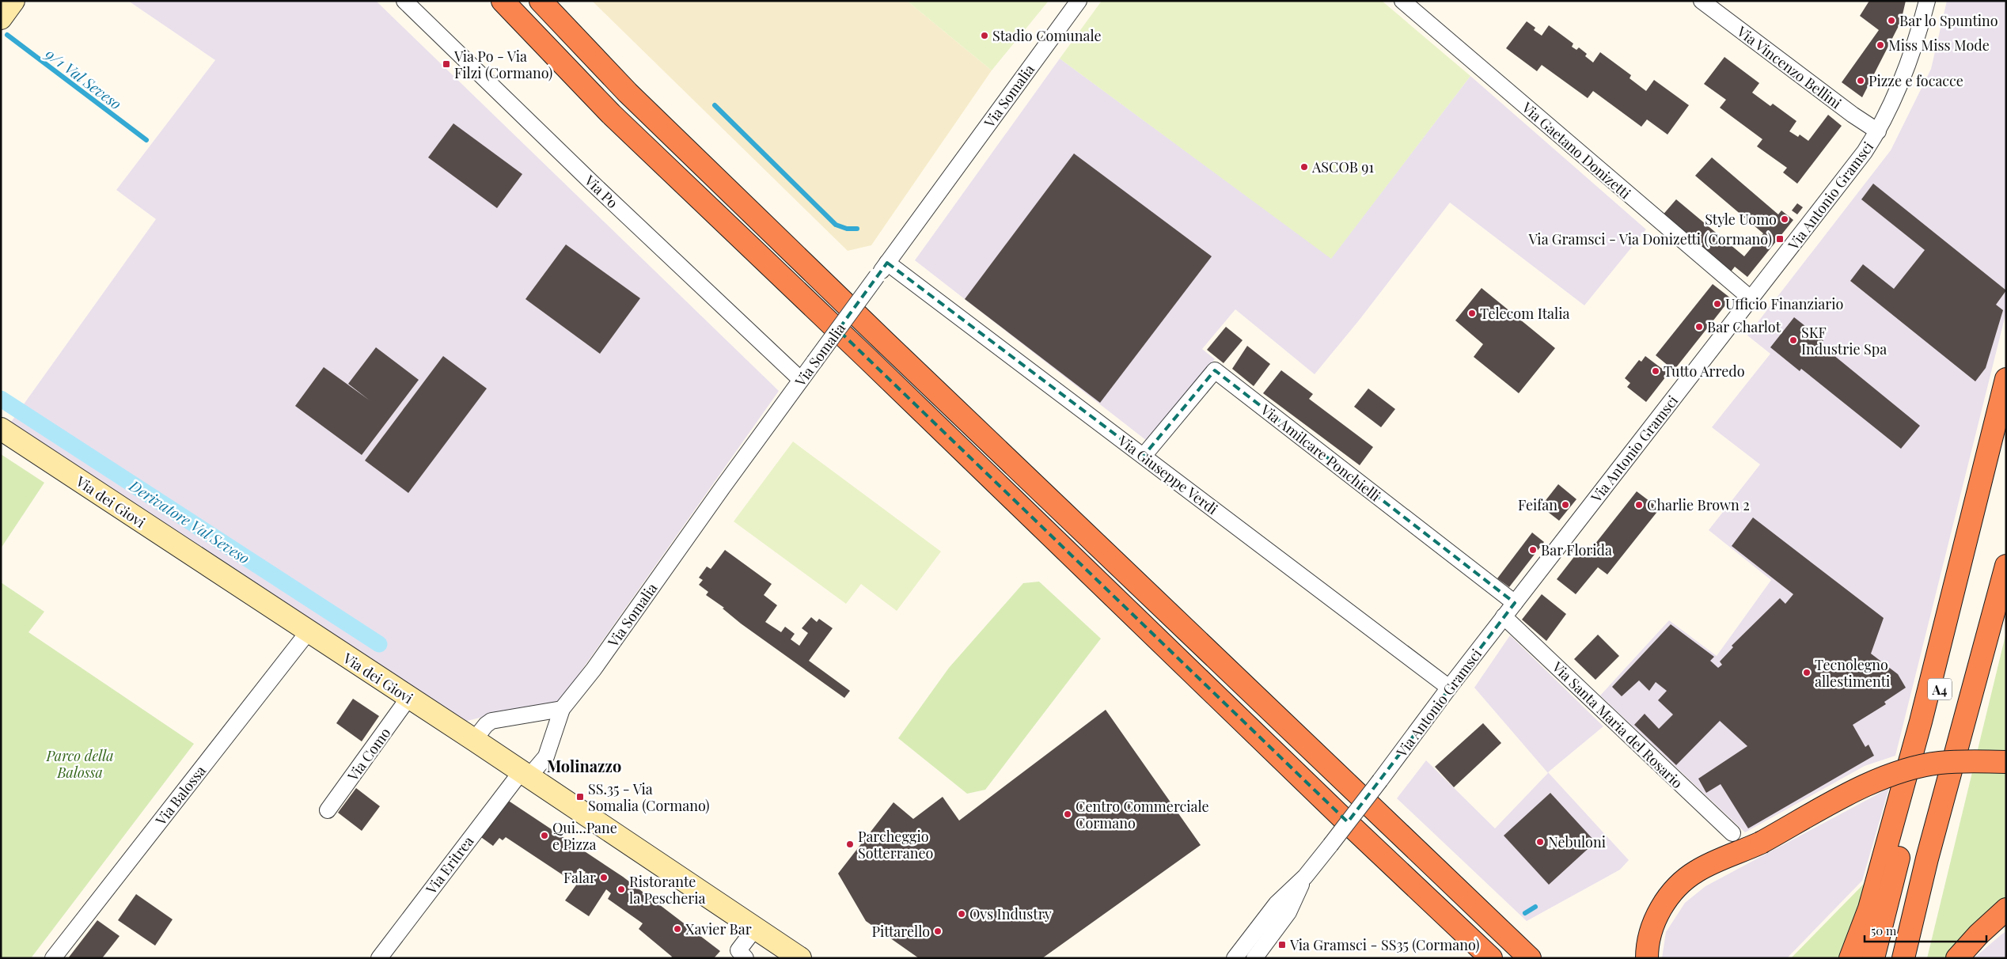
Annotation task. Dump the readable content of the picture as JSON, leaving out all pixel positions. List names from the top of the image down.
{
  "streets": {
    "highway": ["A4"],
    "main road": ["Via dei Giovi"],
    "street": [
      "Via Vincenzo Bellini",
      "Via Somalia",
      "Via Gaetano Donizetti",
      "Via Po",
      "Via Antonio Gramsci",
      "Via Amilcare Ponchielli",
      "Via Giuseppe Verdi",
      "Via Santa Maria del Rosario",
      "Via Como",
      "Via Balossa",
      "Via Eritrea"
    ]
  },
  "crossings": [
    ["Via Vincenzo Bellini", "Via Antonio Gramsci"],
    ["Via Somalia", "Via Po"],
    ["Via Somalia", "Via Giuseppe Verdi"],
    ["Via Somalia", "Via dei Giovi"],
    ["Via Somalia", "Via Eritrea"],
    ["Via Gaetano Donizetti", "Via Antonio Gramsci"],
    ["Via Antonio Gramsci", "Via Amilcare Ponchielli"],
    ["Via Antonio Gramsci", "Via Giuseppe Verdi"],
    ["Via Antonio Gramsci", "Via Santa Maria del Rosario"],
    ["Via Amilcare Ponchielli", "Via Giuseppe Verdi"],
    ["Via dei Giovi", "Via Como"],
    ["Via dei Giovi", "Via Balossa"],
    ["Via dei Giovi", "Via Eritrea"]
  ],
  "districts": ["Molinazzo"],
  "water": ["9/1 Val Seveso", "Derivatore Val Seveso"],
  "parks": ["Parco della Balossa"],
  "places": {
    "other": [
      "Bar lo Spuntino",
      "Stadio Comunale",
      "Miss Miss Mode",
      "Pizze e focacce",
      "ASCOB 91",
      "Style Uomo",
      "Ufficio Finanziario",
      "Telecom Italia",
      "Bar Charlot",
      "SKF Industrie Spa",
      "Tutto Arredo",
      "Feifan",
      "Charlie Brown 2",
      "Bar Florida",
      "Tecnolegno allestimenti",
      "Centro Commerciale Cormano",
      "Qui...Pane e Pizza",
      "Nebuloni",
      "Parcheggio Sotterraneo",
      "Falar",
      "Ristorante la Pescheria",
      "Ovs Industry",
      "Xavier Bar",
      "Pittarello"
    ],
    "transit": [
      "Via Po - Via Filzi (Cormano)",
      "Via Gramsci - Via Donizetti (Cormano)",
      "SS.35 - Via Somalia (Cormano)",
      "Via Gramsci - SS35 (Cormano)"
    ]
  },
  "scale_bar": "50 m"
}
